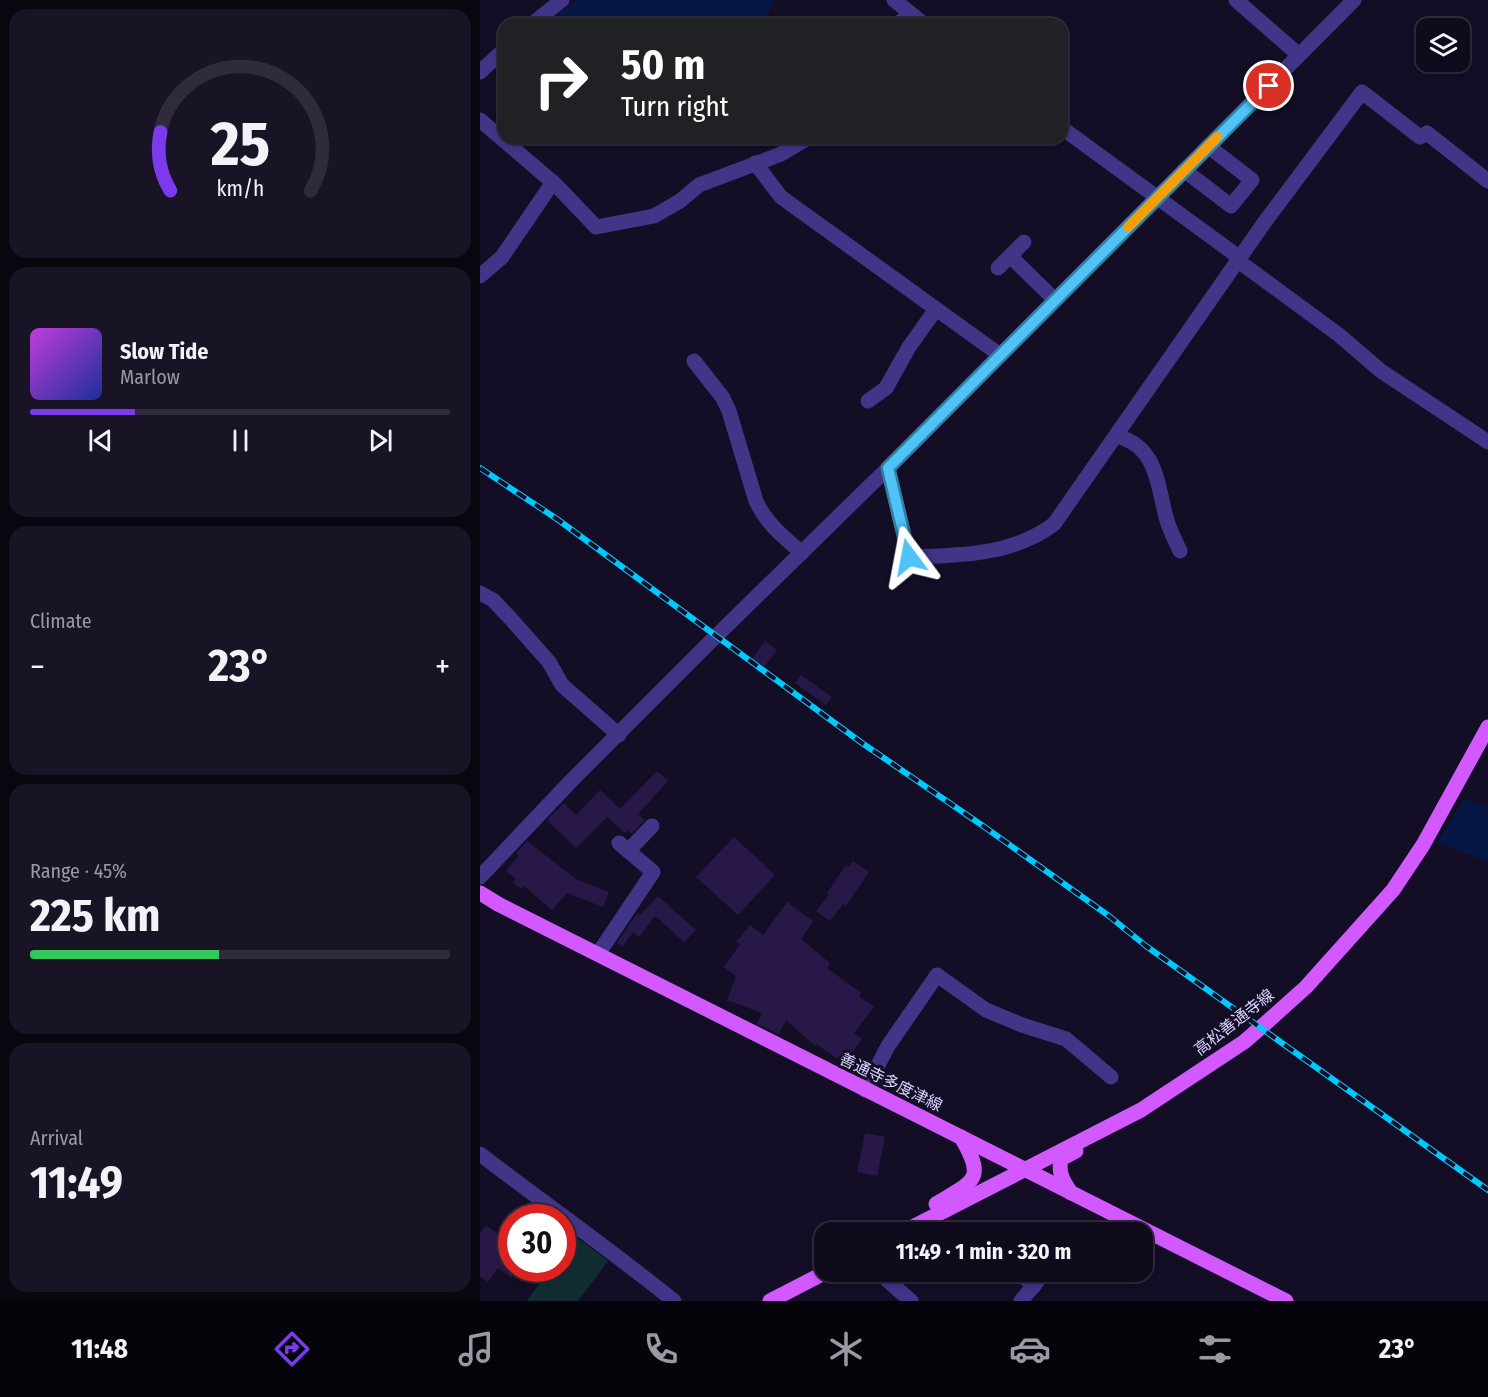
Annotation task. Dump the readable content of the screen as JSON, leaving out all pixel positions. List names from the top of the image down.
{
  "streets": {
    "main road": ["高松善通寺線", "善通寺多度津線"]
  },
  "crossings": [
    ["高松善通寺線", "善通寺多度津線"]
  ],
  "page": {
    "turn": ["50 m", "Turn right"],
    "song": ["Slow Tide", "Marlow"],
    "tile": [
      "Climate",
      ["Range · 45%", "225 km"],
      ["Arrival", "11:49"]
    ],
    "heat": ["−", "23°", "+"],
    "limit": "30",
    "trip": "11:49 · 1 min · 320 m",
    "tabs": ["11:48", "23°"],
    "gauge": ["25", "km/h"]
  }
}
